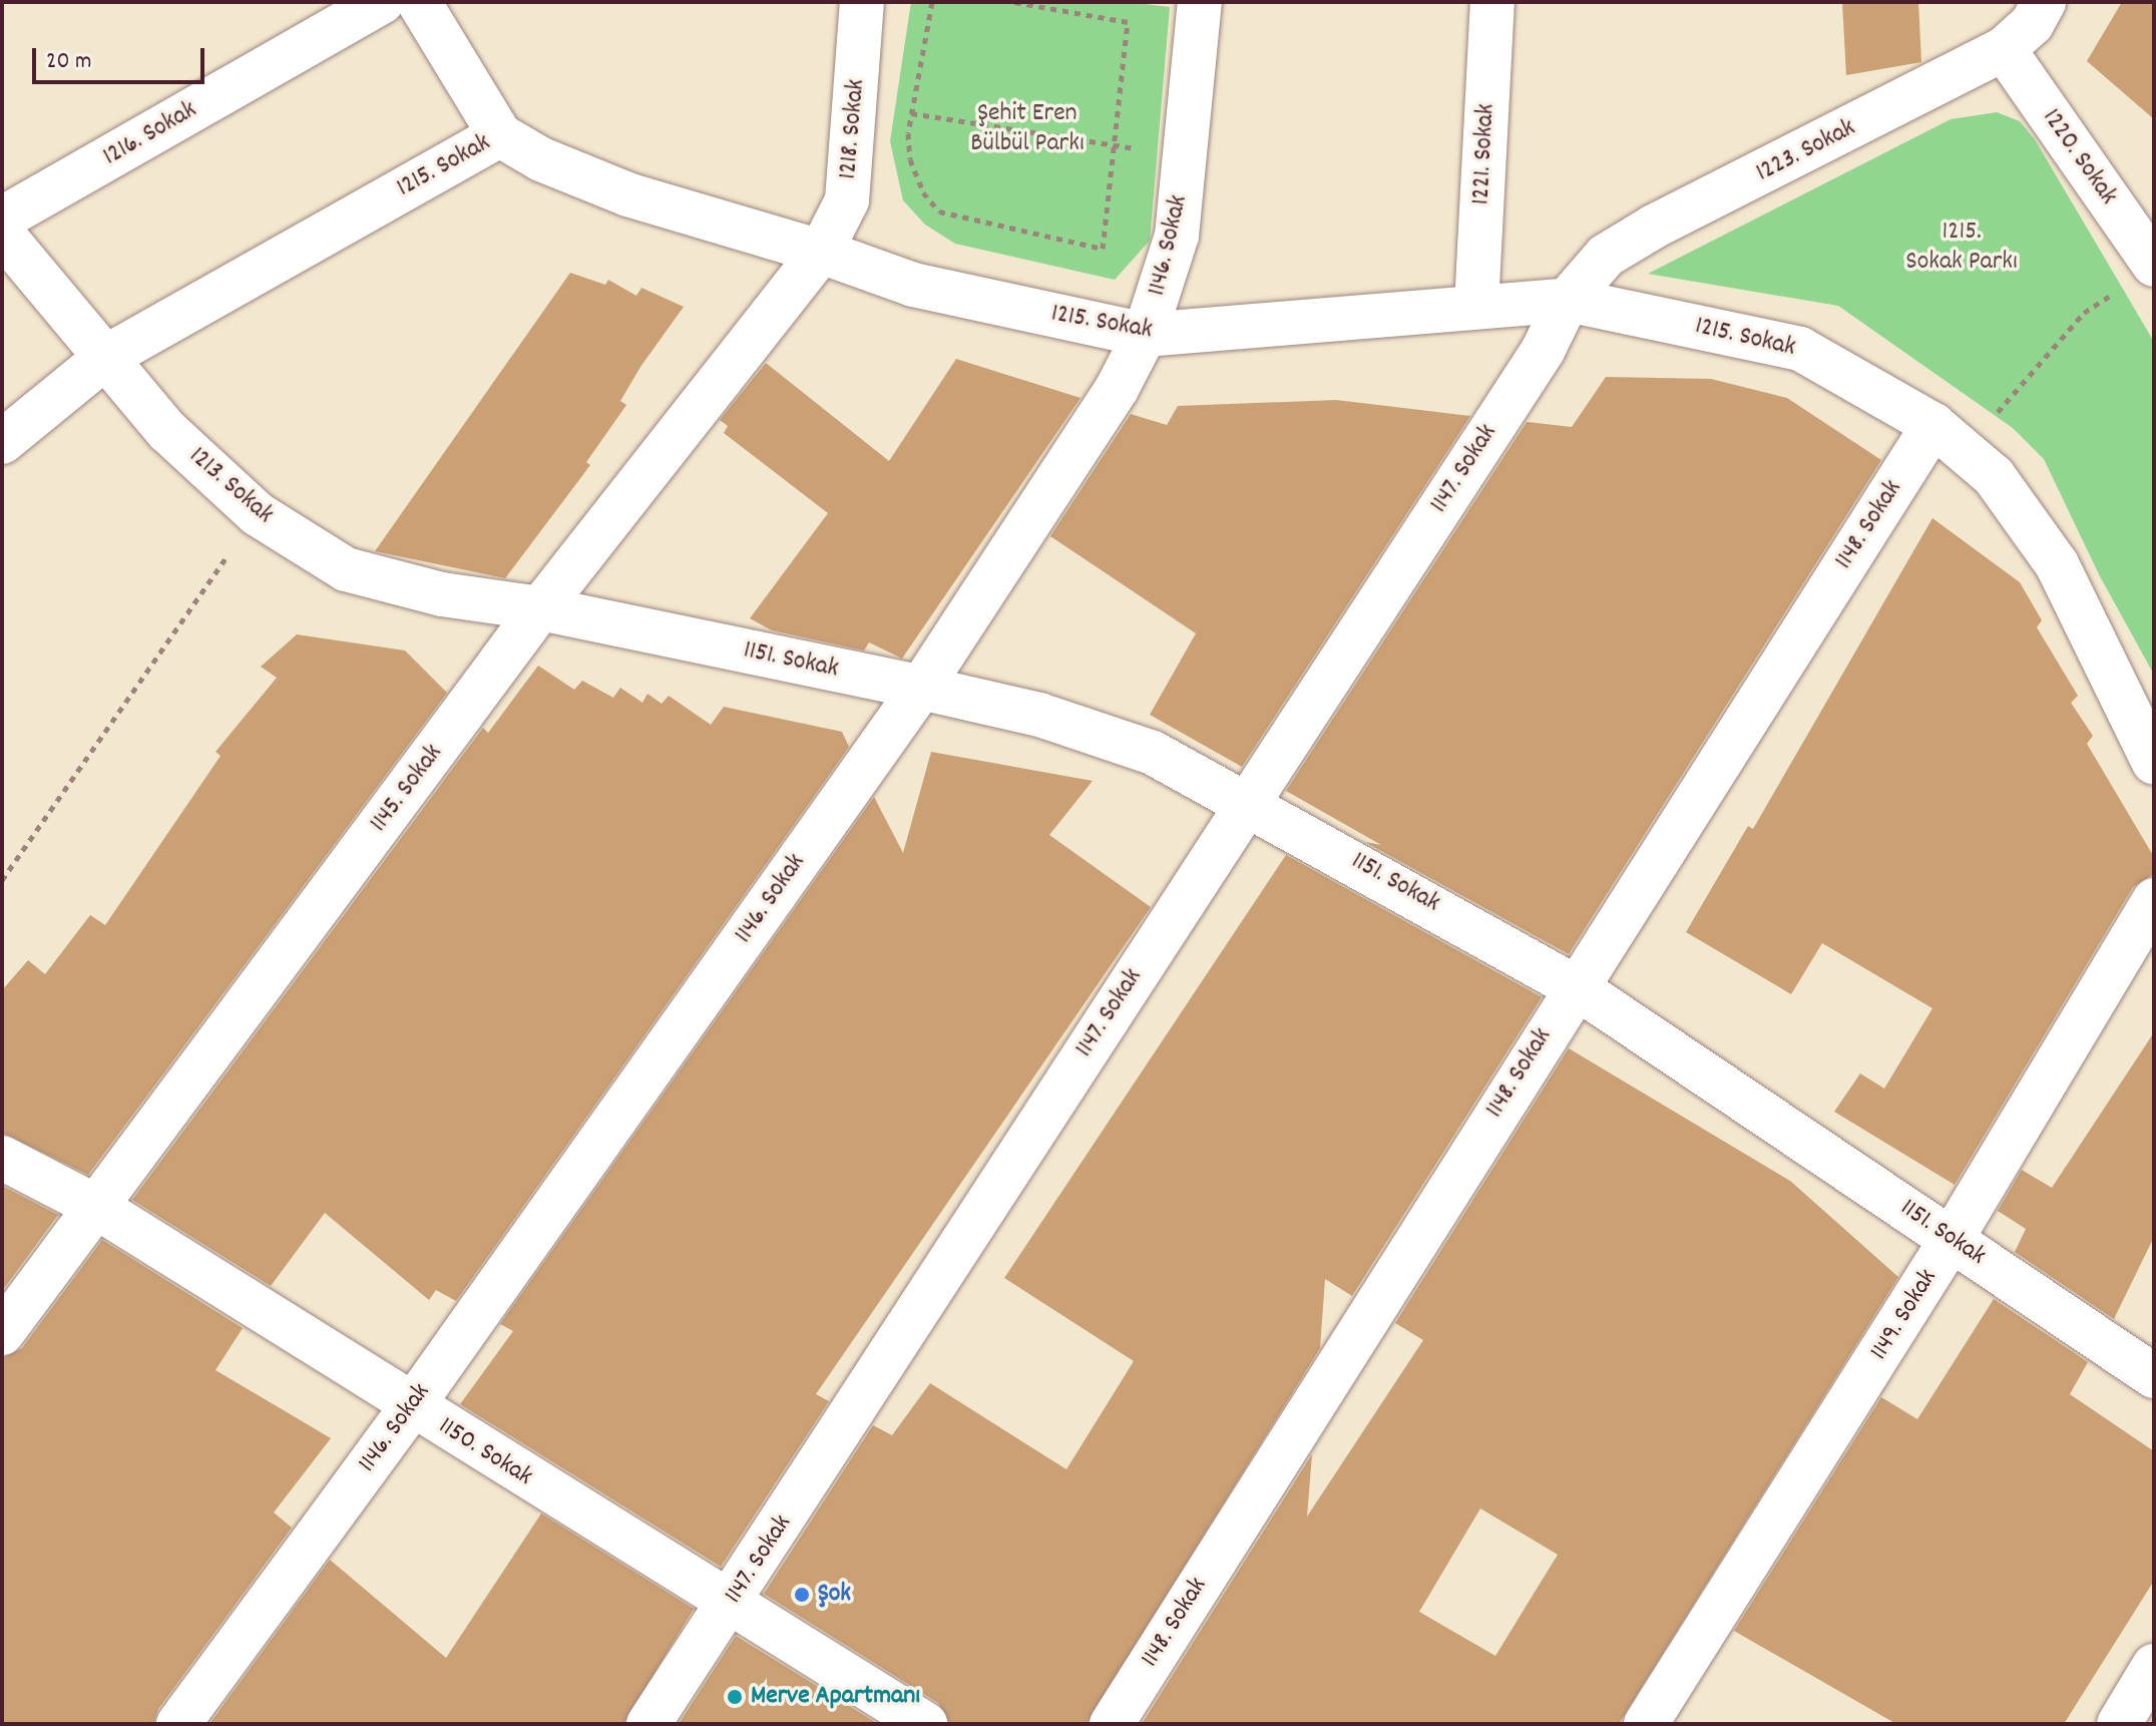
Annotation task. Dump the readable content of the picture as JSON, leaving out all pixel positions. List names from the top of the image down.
{
  "streets": {
    "street": [
      "1218. Sokak",
      "1216. Sokak",
      "1223. Sokak",
      "1221. Sokak",
      "1220. Sokak",
      "1215. Sokak",
      "1146. Sokak",
      "1147. Sokak",
      "1213. Sokak",
      "1148. Sokak",
      "1151. Sokak",
      "1145. Sokak",
      "1149. Sokak",
      "1150. Sokak"
    ]
  },
  "crossings": [
    ["1218. Sokak", "1215. Sokak"],
    ["1218. Sokak", "1145. Sokak"],
    ["1223. Sokak", "1220. Sokak"],
    ["1223. Sokak", "1215. Sokak"],
    ["1223. Sokak", "1147. Sokak"],
    ["1221. Sokak", "1215. Sokak"],
    ["1215. Sokak", "1146. Sokak"],
    ["1215. Sokak", "1147. Sokak"],
    ["1215. Sokak", "1213. Sokak"],
    ["1215. Sokak", "1148. Sokak"],
    ["1215. Sokak", "1145. Sokak"],
    ["1146. Sokak", "1151. Sokak"],
    ["1146. Sokak", "1150. Sokak"],
    ["1147. Sokak", "1151. Sokak"],
    ["1147. Sokak", "1150. Sokak"],
    ["1213. Sokak", "1151. Sokak"],
    ["1213. Sokak", "1145. Sokak"],
    ["1148. Sokak", "1151. Sokak"],
    ["1151. Sokak", "1145. Sokak"],
    ["1151. Sokak", "1149. Sokak"],
    ["1145. Sokak", "1150. Sokak"]
  ],
  "parks": ["Şehit Eren Bülbül Parkı", "1215. Sokak Parkı"],
  "places": ["Şok", "Merve Apartmanı"],
  "scale_bar": "20 m"
}
